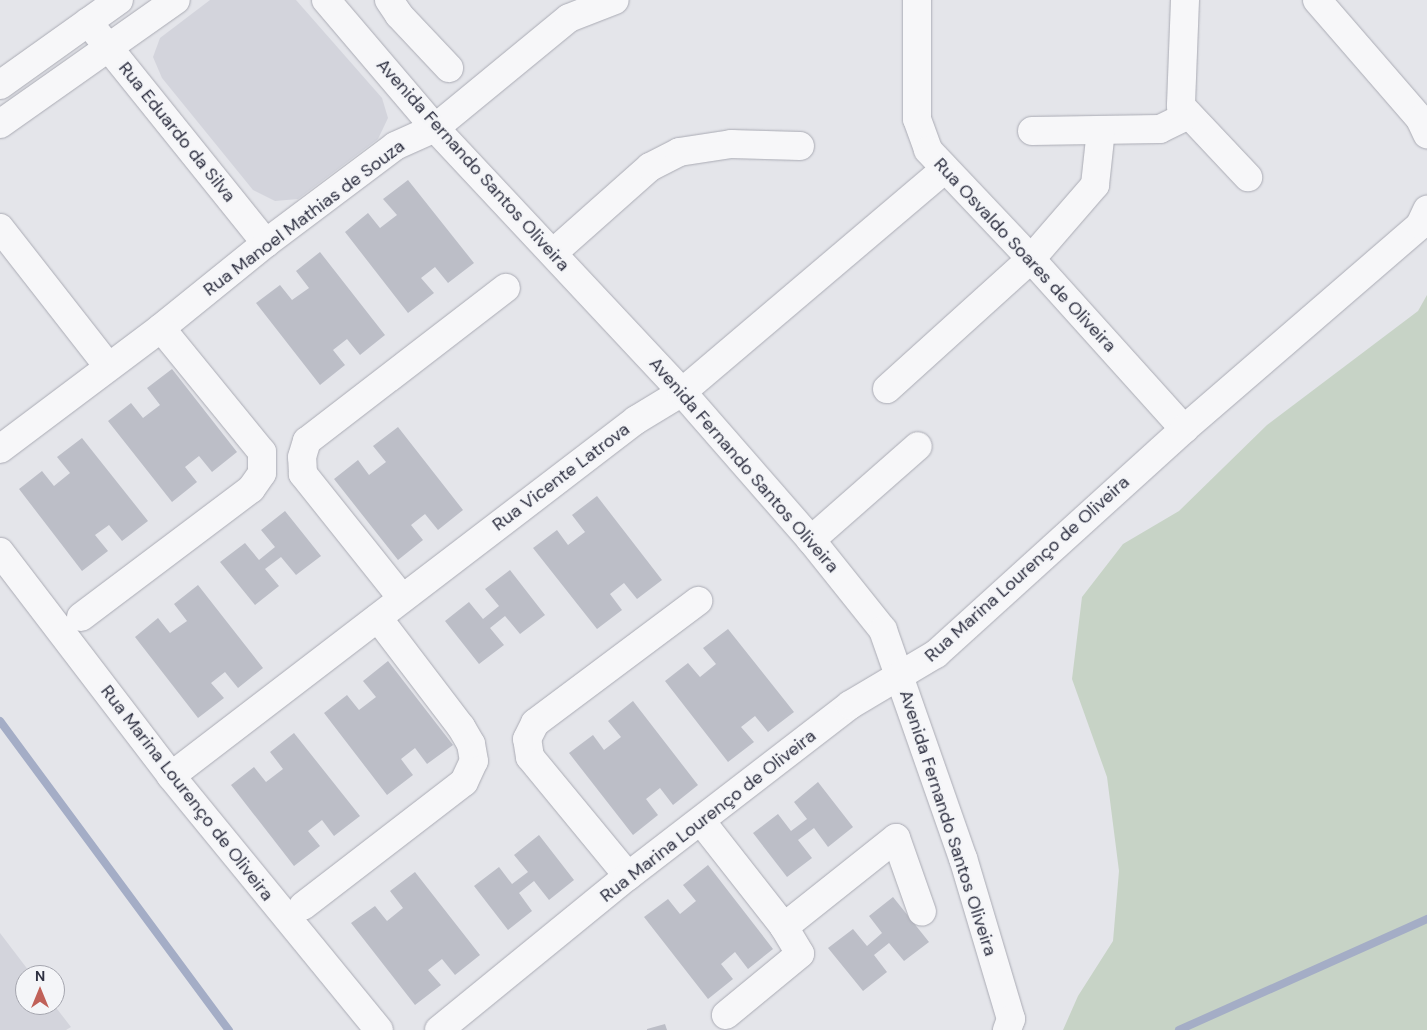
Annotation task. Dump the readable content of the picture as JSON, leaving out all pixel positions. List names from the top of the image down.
{
  "streets": {
    "street": [
      "Rua Eduardo da Silva",
      "Avenida Fernando Santos Oliveira",
      "Rua Manoel Mathias de Souza",
      "Rua Osvaldo Soares de Oliveira",
      "Rua Vicente Latrova",
      "Rua Marina Lourenço de Oliveira"
    ]
  },
  "crossings": [
    ["Rua Eduardo da Silva", "Rua Manoel Mathias de Souza"],
    ["Avenida Fernando Santos Oliveira", "Rua Manoel Mathias de Souza"],
    ["Avenida Fernando Santos Oliveira", "Rua Vicente Latrova"],
    ["Avenida Fernando Santos Oliveira", "Rua Marina Lourenço de Oliveira"],
    ["Rua Osvaldo Soares de Oliveira", "Rua Vicente Latrova"],
    ["Rua Osvaldo Soares de Oliveira", "Rua Marina Lourenço de Oliveira"],
    ["Rua Vicente Latrova", "Rua Marina Lourenço de Oliveira"]
  ],
  "north": "top"
}
